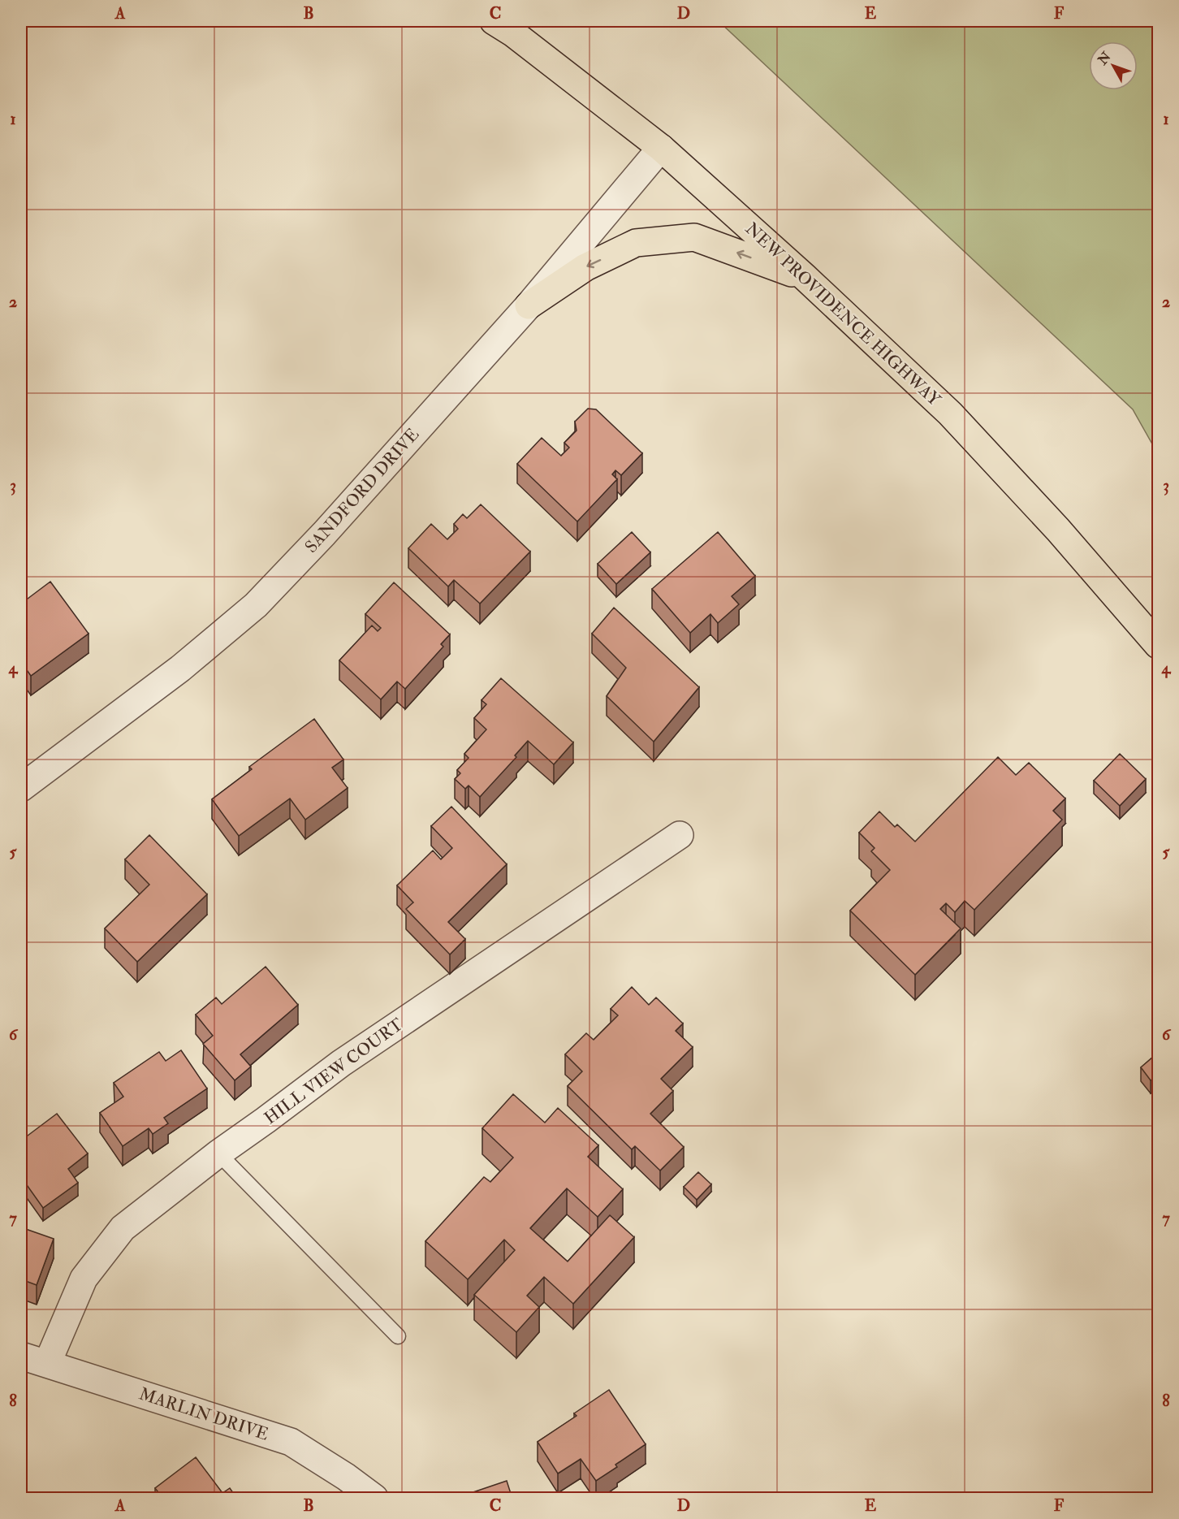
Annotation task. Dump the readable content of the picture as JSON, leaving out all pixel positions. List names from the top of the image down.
{
  "streets": {
    "highway": ["NEW PROVIDENCE HIGHWAY"],
    "street": ["SANDFORD DRIVE", "HILL VIEW COURT", "MARLIN DRIVE"]
  },
  "crossings": [
    ["NEW PROVIDENCE HIGHWAY", "SANDFORD DRIVE"],
    ["HILL VIEW COURT", "MARLIN DRIVE"]
  ],
  "north": "top left",
  "grid": {
    "columns": [
      "A",
      "B",
      "C",
      "D",
      "E",
      "F"
    ],
    "rows": [
      "1",
      "2",
      "3",
      "4",
      "5",
      "6",
      "7",
      "8"
    ]
  }
}
